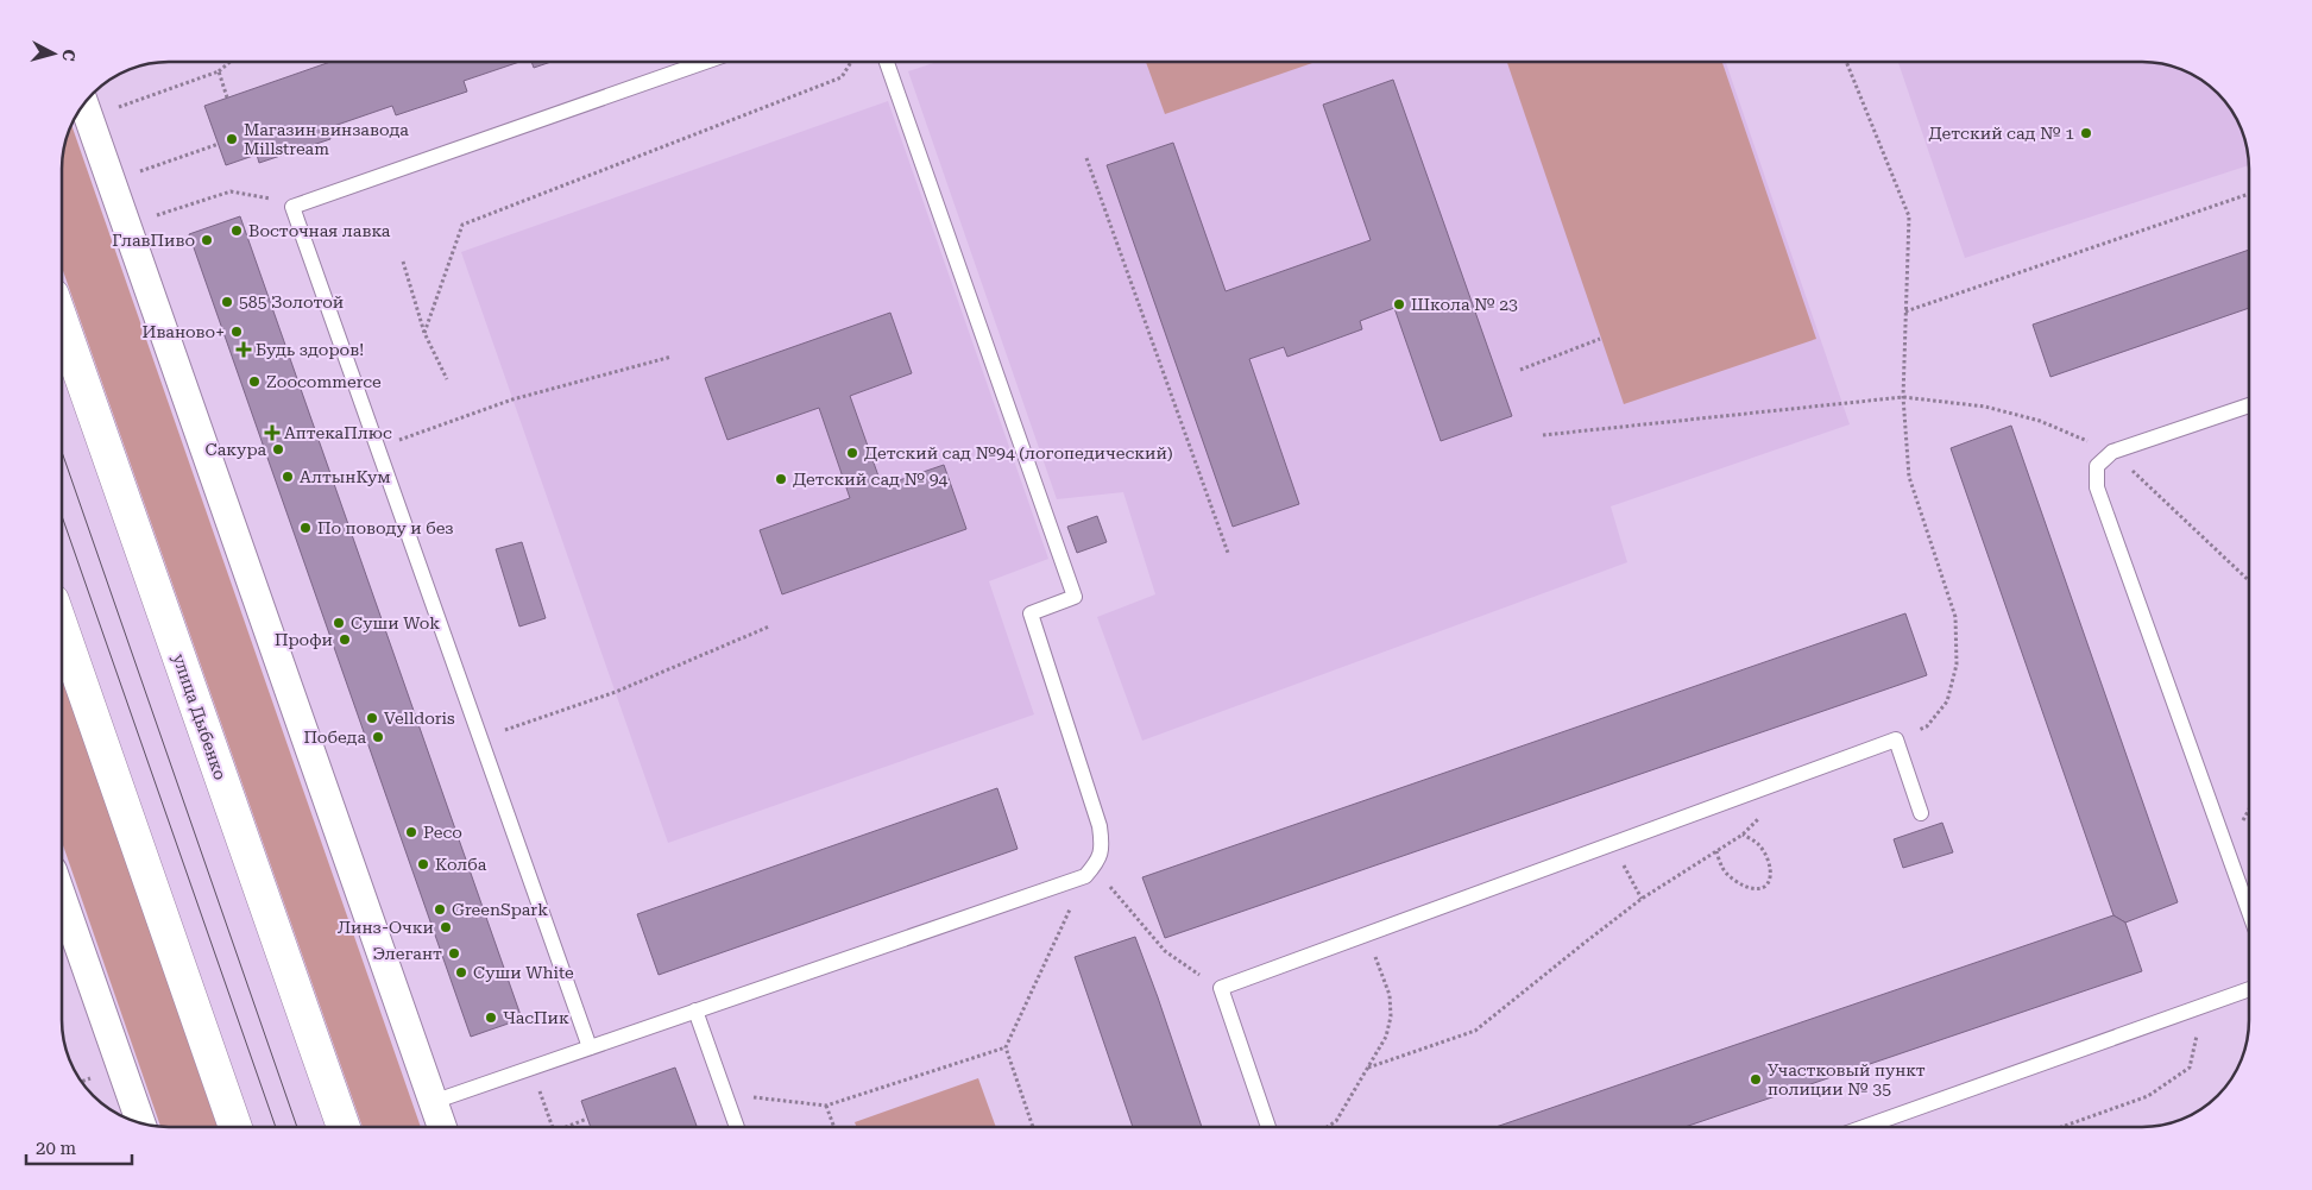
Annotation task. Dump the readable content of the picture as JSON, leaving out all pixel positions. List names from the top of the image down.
{
  "streets": {
    "main road": ["улица Дыбенко"]
  },
  "places": {
    "other": [
      "Детский сад № 1",
      "Магазин винзавода Millstream",
      "Восточная лавка",
      "ГлавПиво",
      "585 Золотой",
      "Школа № 23",
      "Иваново+",
      "Zoocommerce",
      "Сакура",
      "Детский сад №94 (логопедический)",
      "АлтынКум",
      "Детский сад № 94",
      "По поводу и без",
      "Суши Wok",
      "Профи",
      "Velldoris",
      "Победа",
      "Ресо",
      "Колба",
      "GreenSpark",
      "Линз-Очки",
      "Элегант",
      "Суши White",
      "ЧасПик",
      "Участковый пункт полиции № 35"
    ],
    "health": ["Будь здоров!", "АптекаПлюс"]
  },
  "scale_bar": "20 m",
  "north": "right"
}
